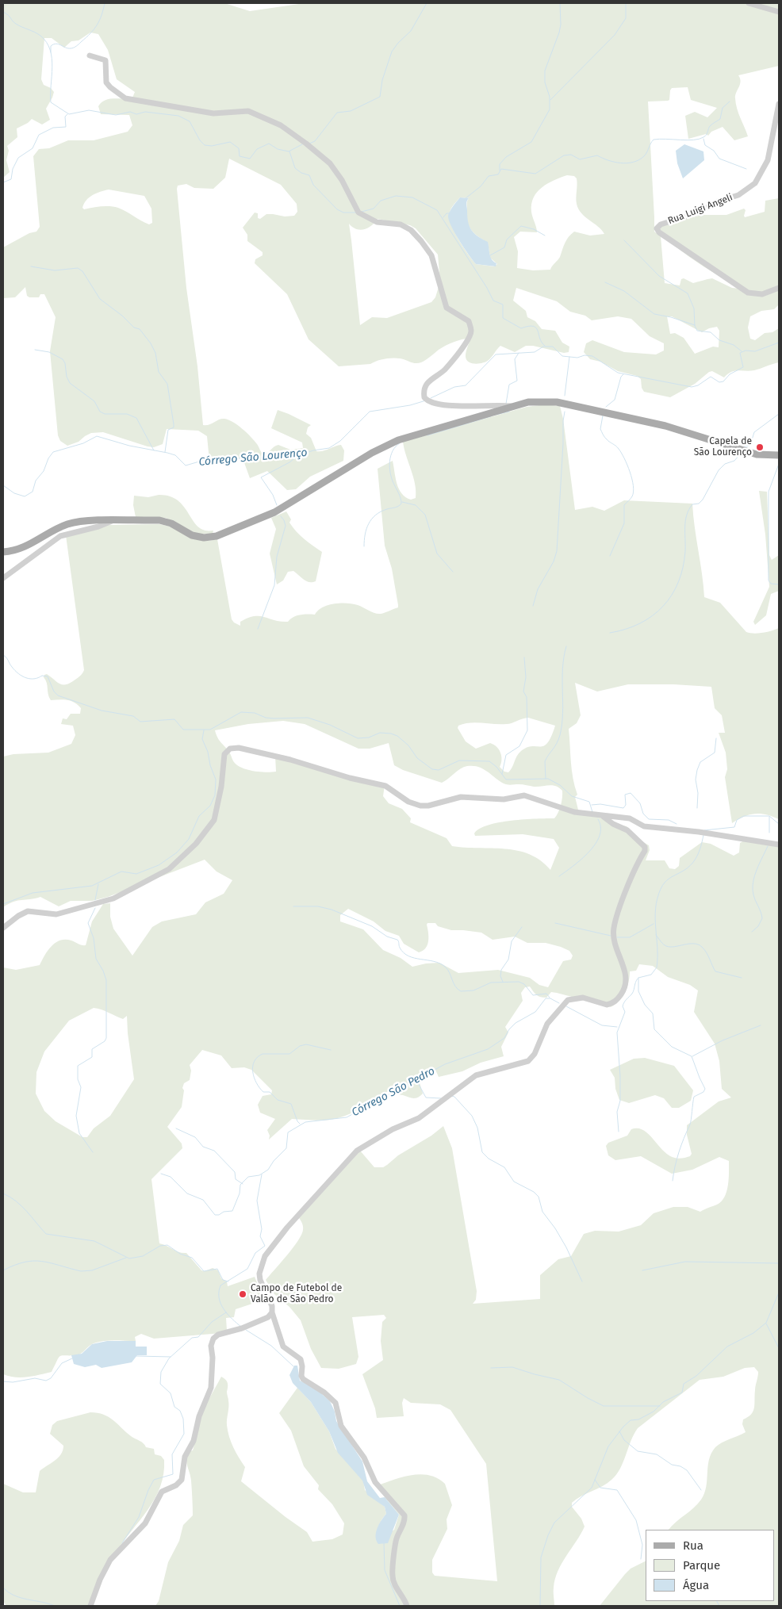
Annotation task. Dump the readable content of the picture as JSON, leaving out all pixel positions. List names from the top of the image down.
{
  "streets": {
    "street": ["Rua Luigi Angeli"]
  },
  "water": ["Córrego São Lourenço", "Córrego São Pedro"],
  "places": ["Capela de São Lourenço", "Campo de Futebol de Valão de São Pedro"],
  "legend": ["Rua", "Parque", "Água"]
}
